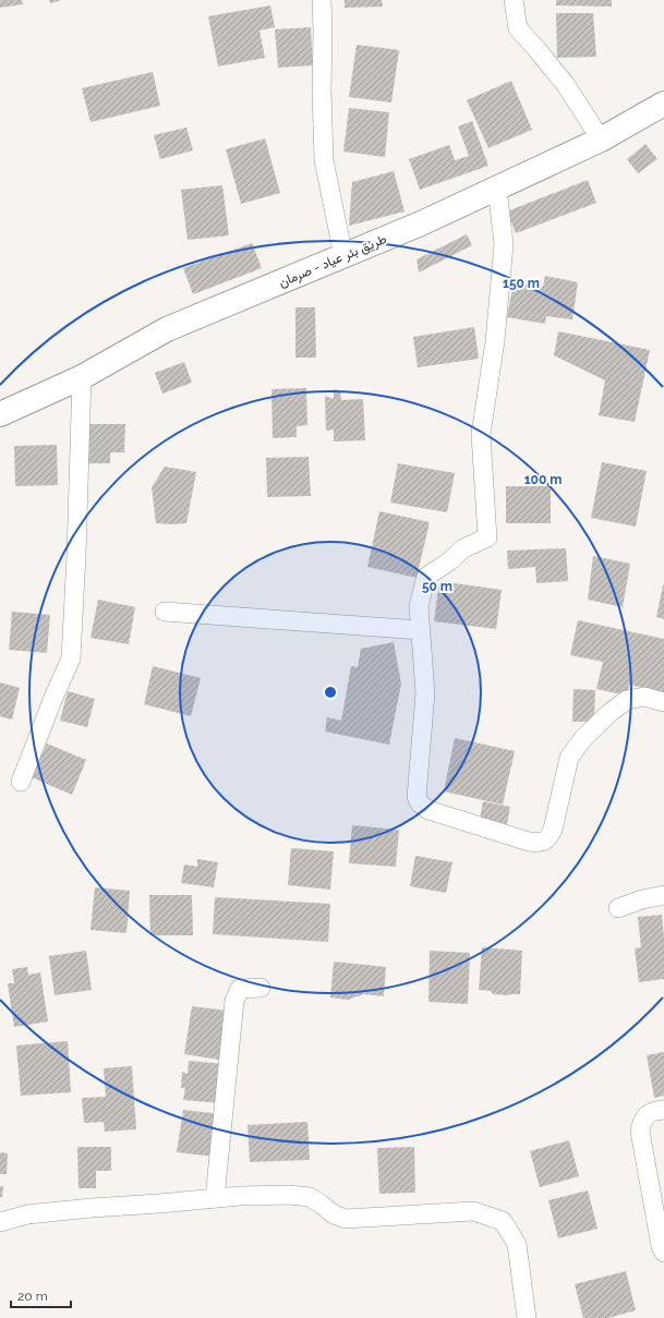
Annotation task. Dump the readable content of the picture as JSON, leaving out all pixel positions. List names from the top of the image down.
{
  "streets": {
    "highway": ["طريق بئر عياد - صرمان"]
  },
  "scale_bar": "20 m",
  "rings": ["150 m", "100 m", "50 m"]
}
